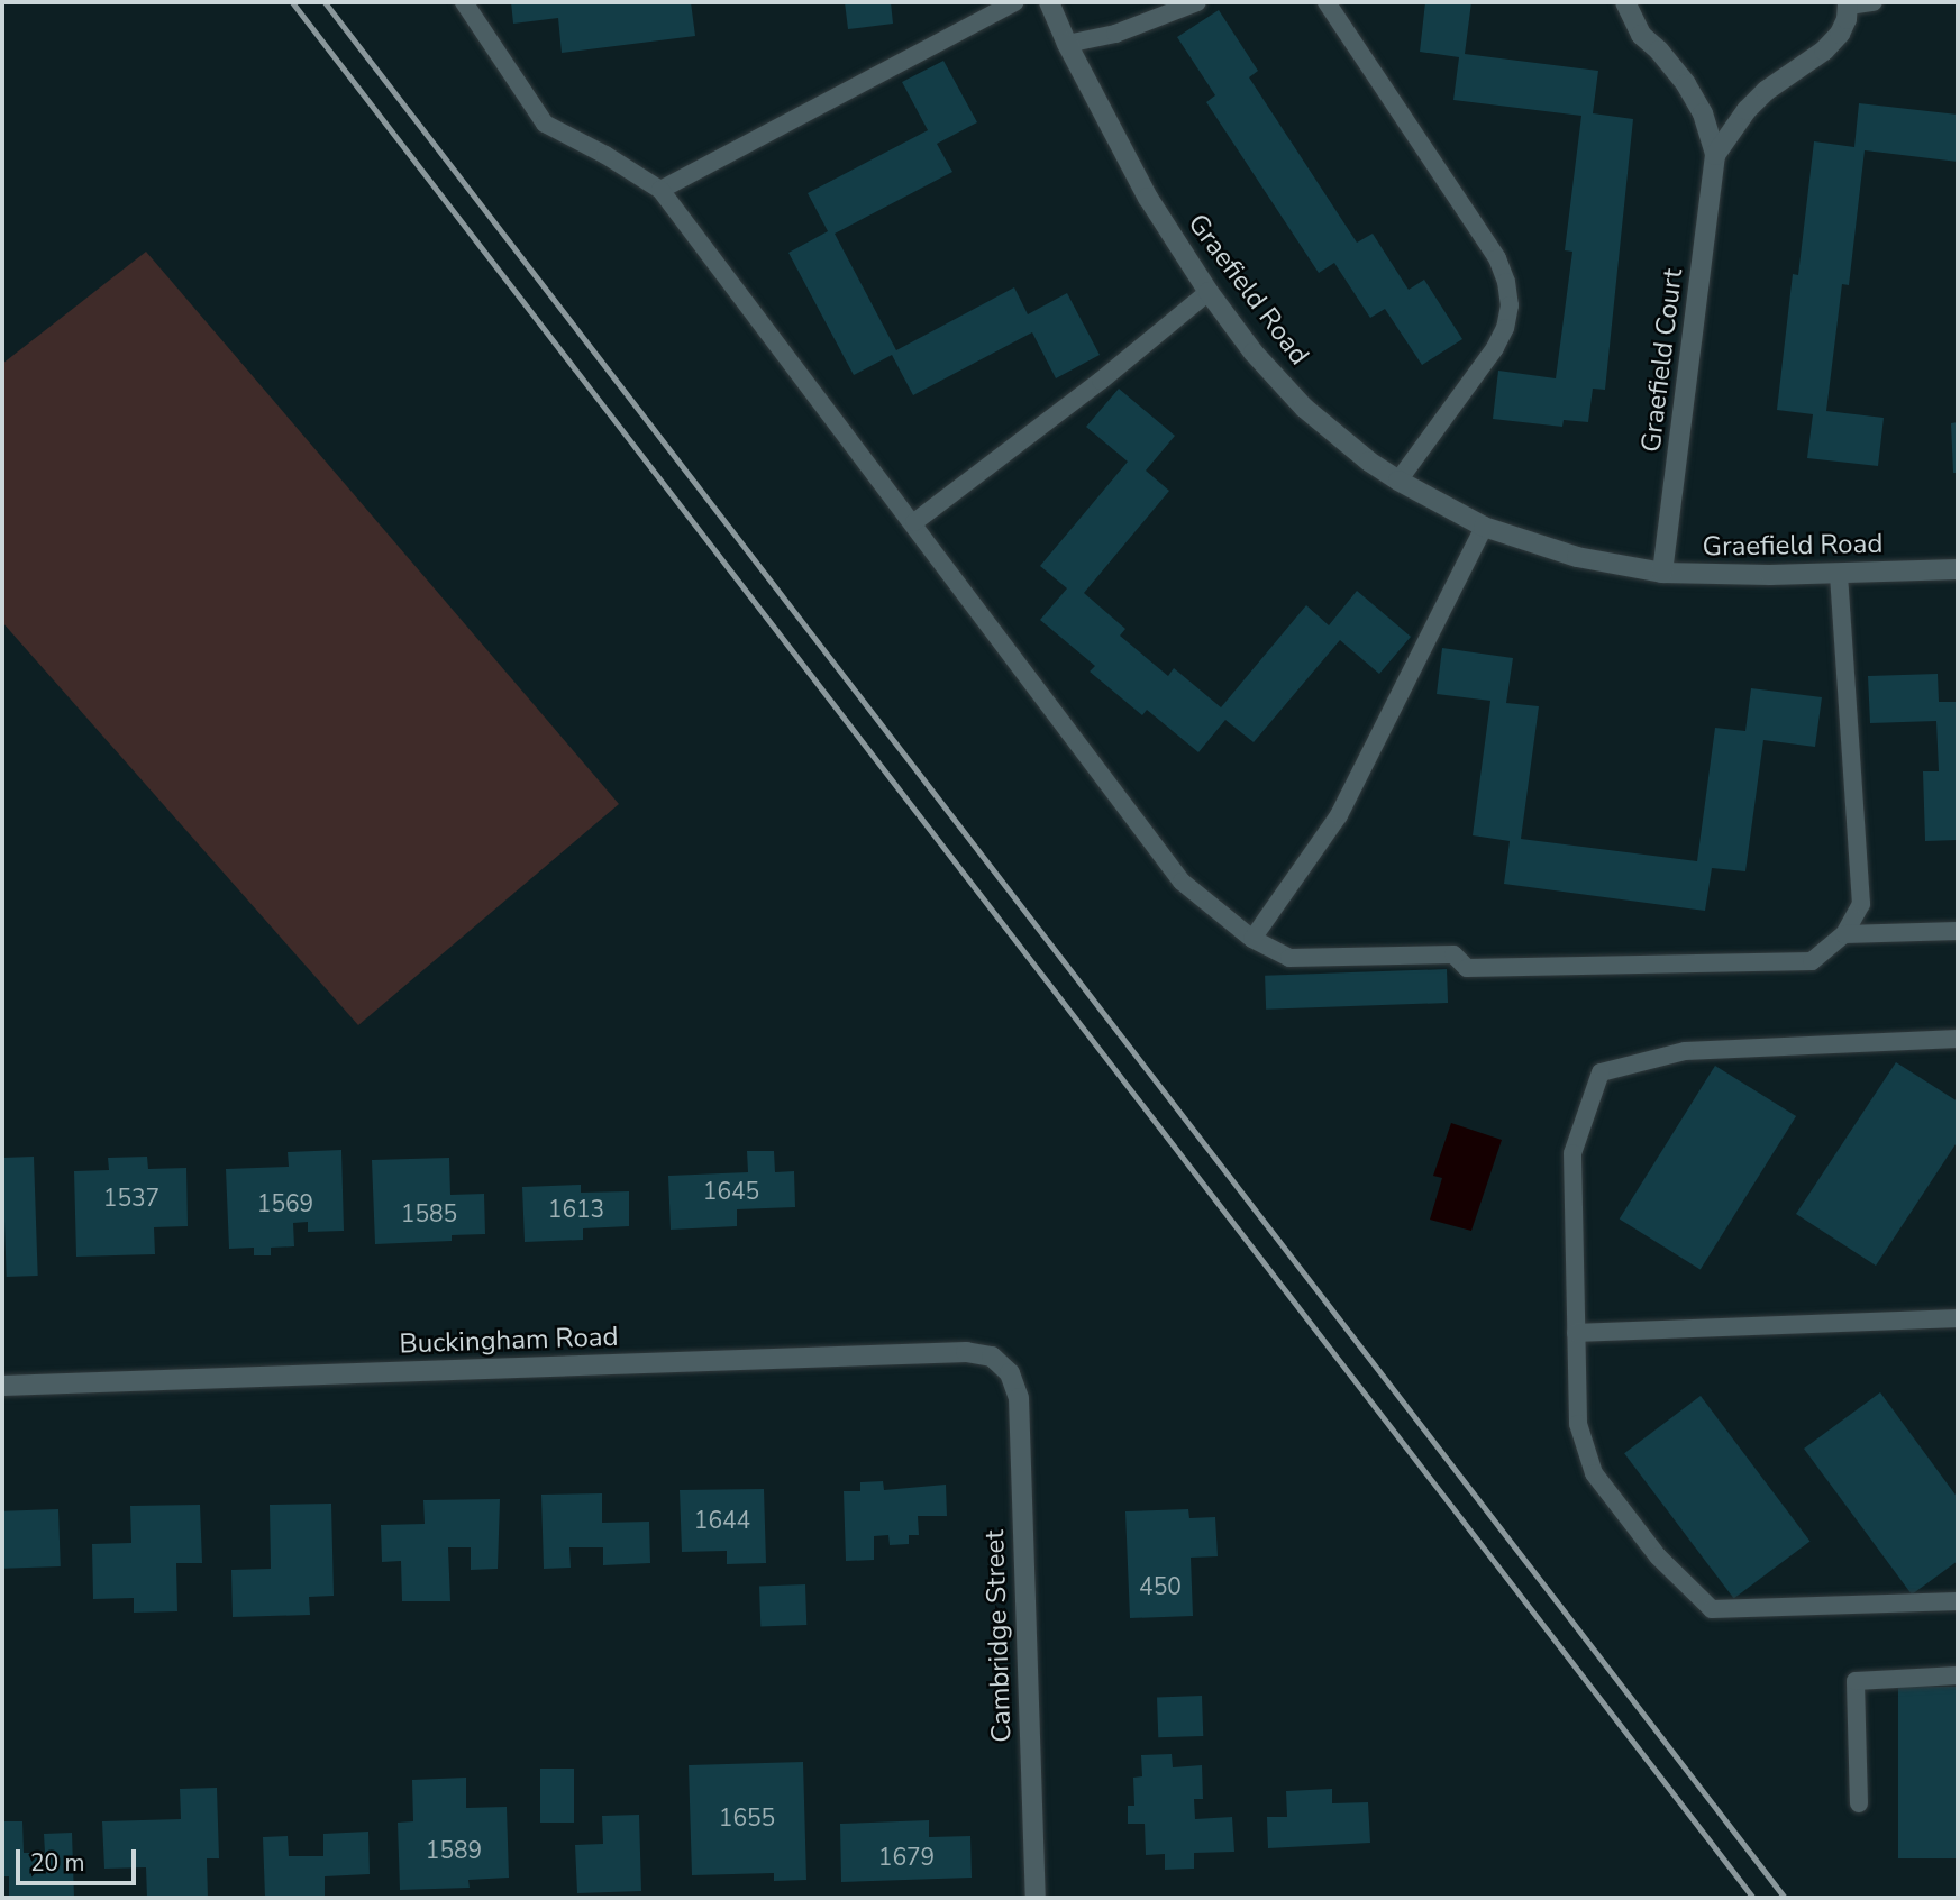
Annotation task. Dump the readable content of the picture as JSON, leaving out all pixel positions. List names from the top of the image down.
{
  "streets": {
    "street": [
      "Graefield Road",
      "Graefield Court",
      "Buckingham Road",
      "Cambridge Street"
    ]
  },
  "crossings": [
    ["Graefield Road", "Graefield Court"],
    ["Buckingham Road", "Cambridge Street"]
  ],
  "house_numbers": [
    "1645",
    "1537",
    "1569",
    "1613",
    "1585",
    "1644",
    "450",
    "1655",
    "1589",
    "1679"
  ],
  "scale_bar": "20 m"
}
